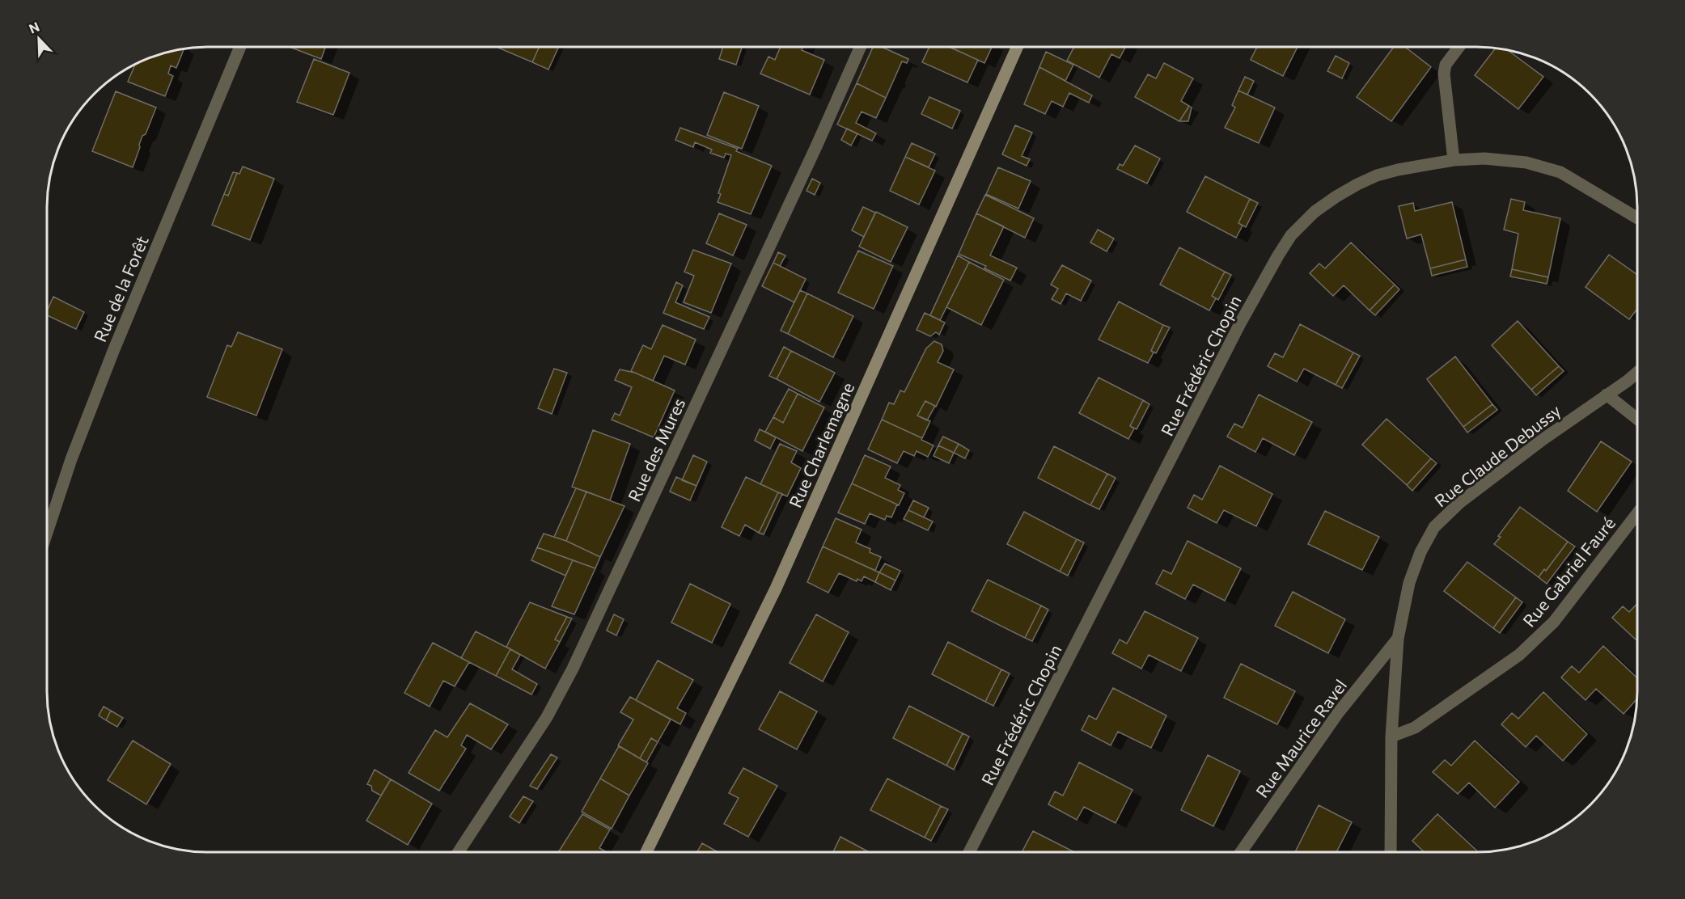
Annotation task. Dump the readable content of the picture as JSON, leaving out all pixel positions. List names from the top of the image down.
{
  "streets": {
    "street": [
      "Rue de la Forêt",
      "Rue Frédéric Chopin",
      "Rue Charlemagne",
      "Rue des Mures",
      "Rue Claude Debussy",
      "Rue Gabriel Fauré",
      "Rue Maurice Ravel"
    ]
  },
  "crossings": [
    ["Rue Claude Debussy", "Rue Gabriel Fauré"],
    ["Rue Claude Debussy", "Rue Maurice Ravel"]
  ],
  "north": "top left"
}
